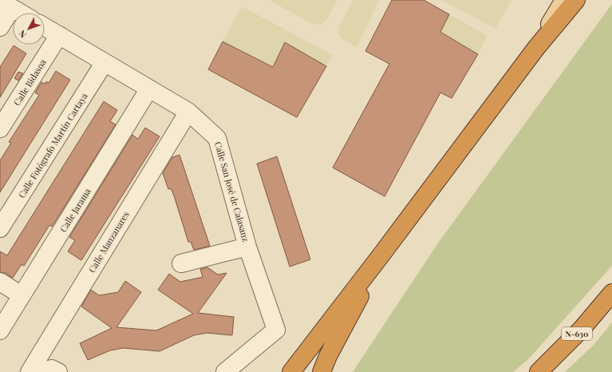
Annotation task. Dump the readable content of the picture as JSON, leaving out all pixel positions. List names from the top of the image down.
{
  "streets": {
    "highway": ["N-630"],
    "street": [
      "Calle Bidasoa",
      "Calle Fotógrafo Martín Cartaya",
      "Calle San José de Calasanz",
      "Calle Jarama",
      "Calle Manzanares"
    ]
  },
  "crossings": [
    ["Calle Bidasoa", "Calle San José de Calasanz"],
    ["Calle Fotógrafo Martín Cartaya", "Calle San José de Calasanz"],
    ["Calle San José de Calasanz", "Calle Jarama"],
    ["Calle San José de Calasanz", "Calle Manzanares"]
  ],
  "north": "bottom left"
}
